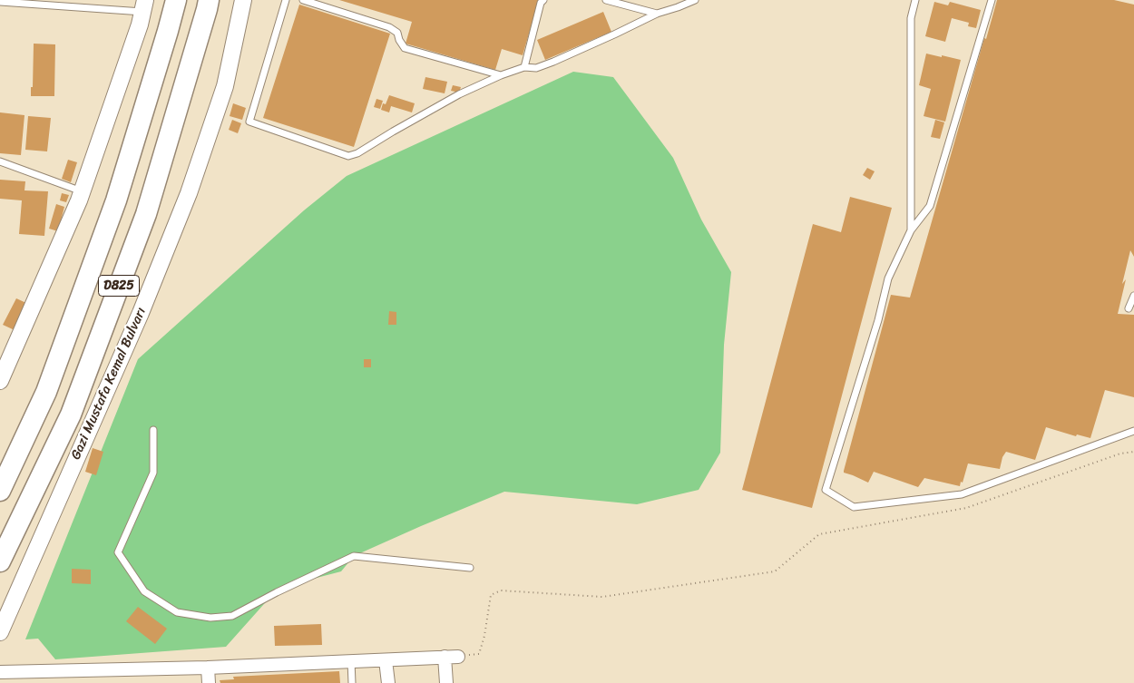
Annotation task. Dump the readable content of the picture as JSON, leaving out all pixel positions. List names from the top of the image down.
{
  "streets": {
    "highway": ["D825", "Gazi Mustafa Kemal Bulvarı"]
  }
}
